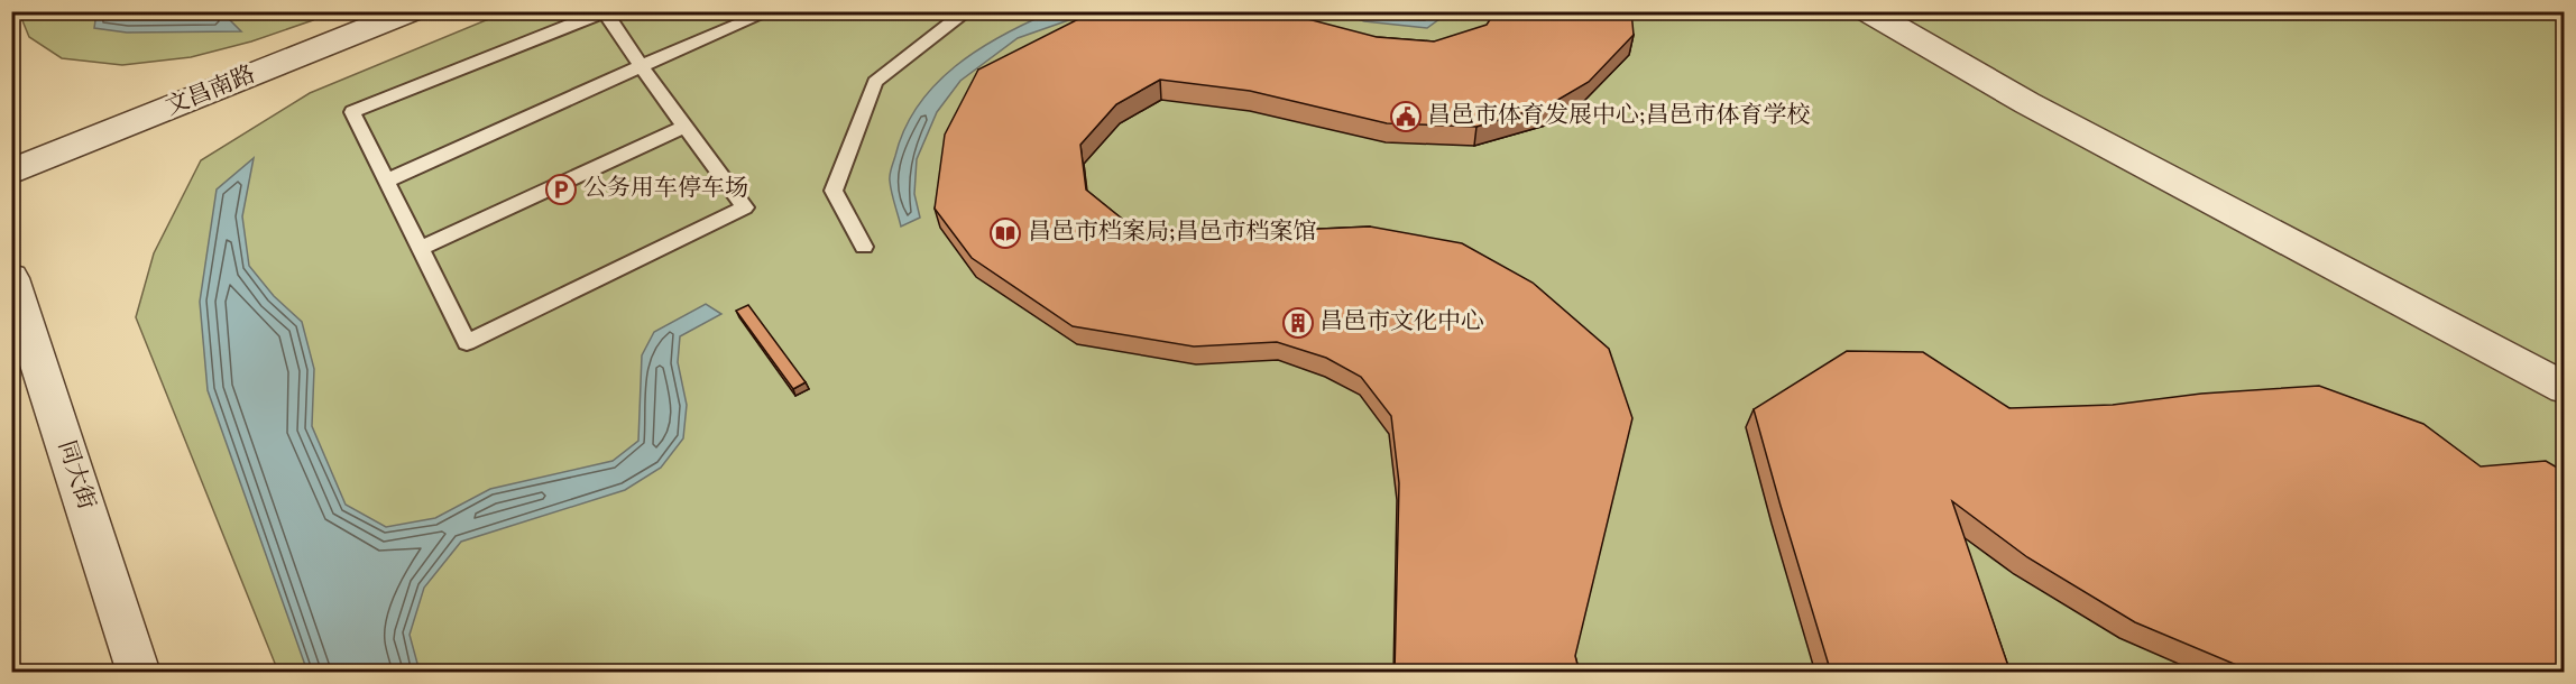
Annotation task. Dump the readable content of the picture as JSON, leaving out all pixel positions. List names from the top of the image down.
{
  "streets": {
    "street": ["文昌南路", "同大街"]
  },
  "places": {
    "public building": ["昌邑市体育发展中心;昌邑市体育学校"],
    "parking": ["公务用车停车场"],
    "library": ["昌邑市档案局;昌邑市档案馆"],
    "building": ["昌邑市文化中心"]
  }
}
